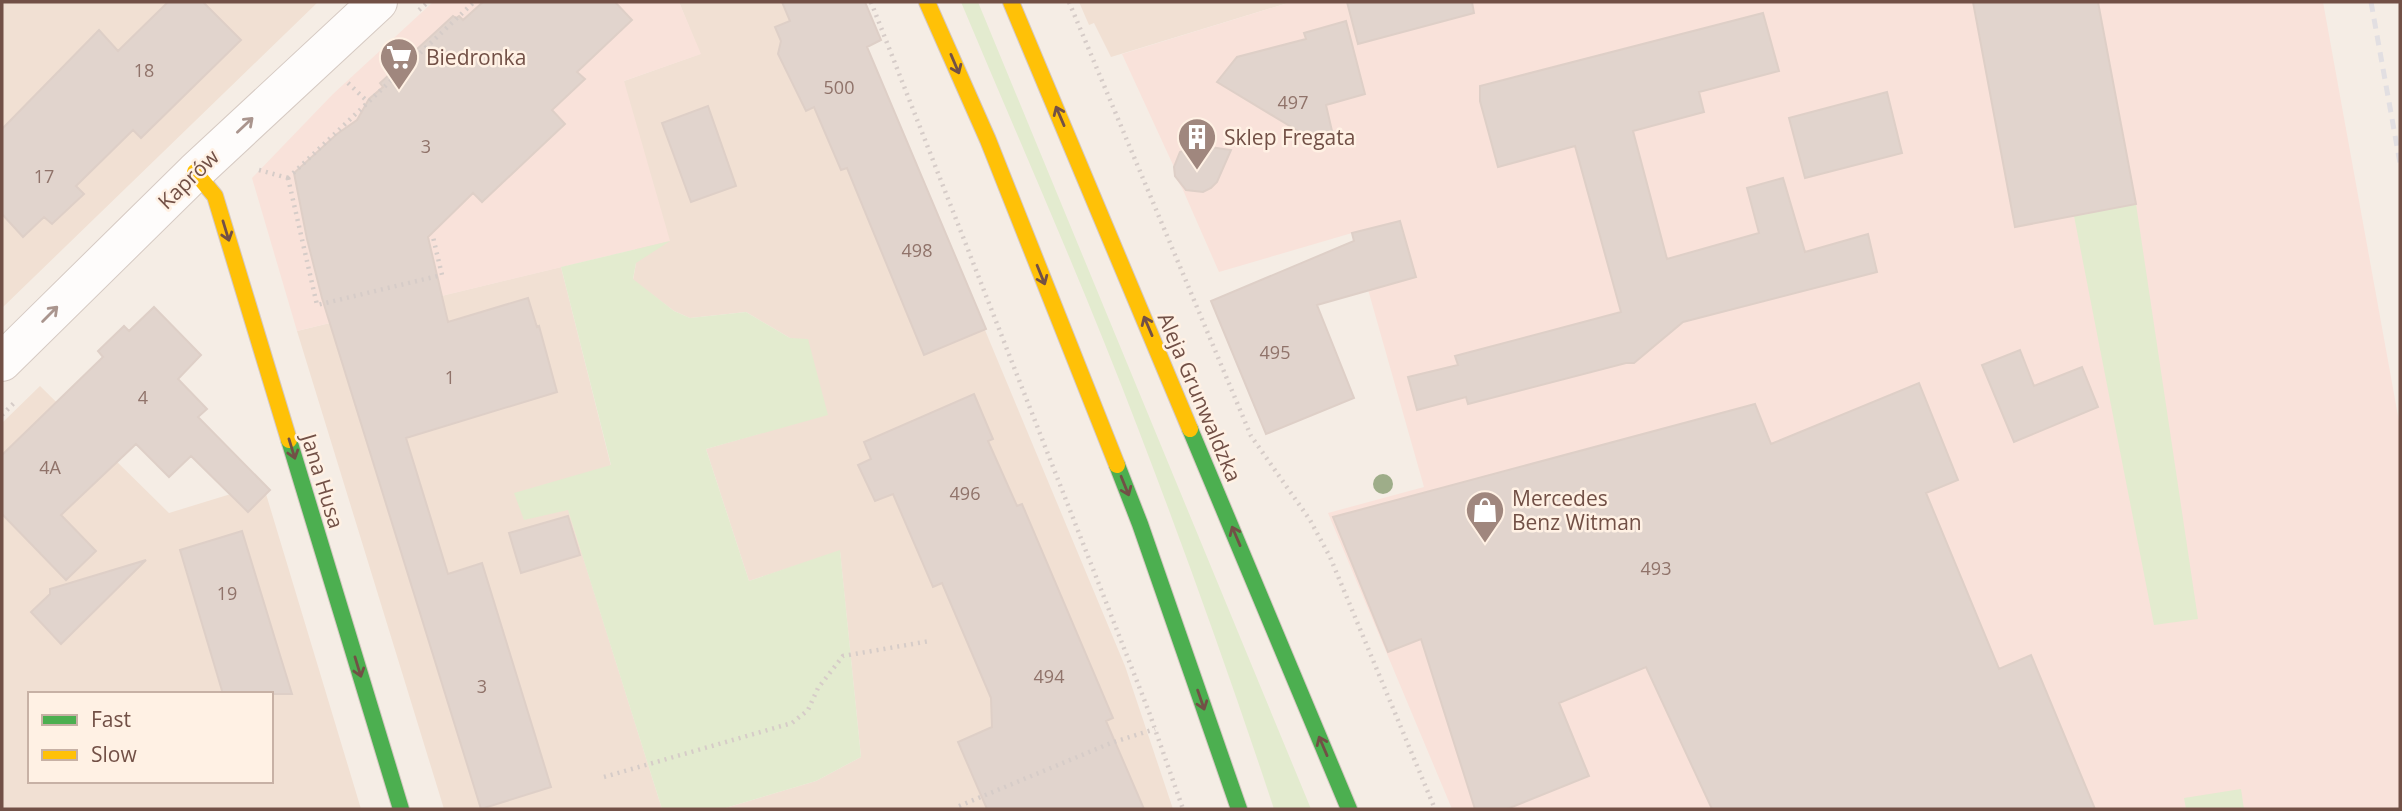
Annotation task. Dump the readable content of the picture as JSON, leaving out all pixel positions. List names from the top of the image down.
{
  "streets": {
    "main road": ["Aleja Grunwaldzka", "Jana Husa"],
    "street": ["Kaprów"]
  },
  "crossings": [
    ["Kaprów", "Jana Husa"]
  ],
  "one_way": ["Kaprów", "Jana Husa"],
  "places": {
    "supermarket": ["Biedronka"],
    "building": ["Sklep Fregata"],
    "shop": ["Mercedes Benz Witman"]
  },
  "house_numbers": [
    "18",
    "500",
    "497",
    "3",
    "17",
    "498",
    "495",
    "1",
    "4",
    "4A",
    "496",
    "493",
    "19",
    "494",
    "3"
  ],
  "legend": ["Fast", "Slow"]
}
